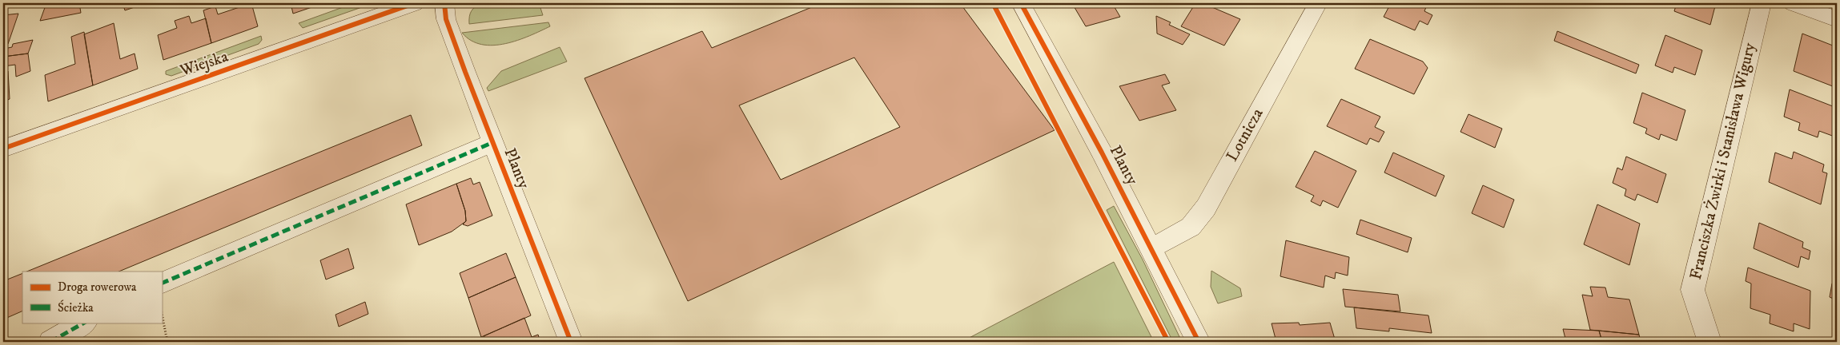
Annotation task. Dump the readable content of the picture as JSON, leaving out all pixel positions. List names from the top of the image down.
{
  "streets": {
    "street": [
      "Wiejska",
      "Lotnicza",
      "Franciszka Żwirki i Stanisława Wigury",
      "Planty"
    ]
  },
  "crossings": [
    ["Lotnicza", "Planty"]
  ],
  "legend": ["Droga rowerowa", "Ścieżka"]
}
